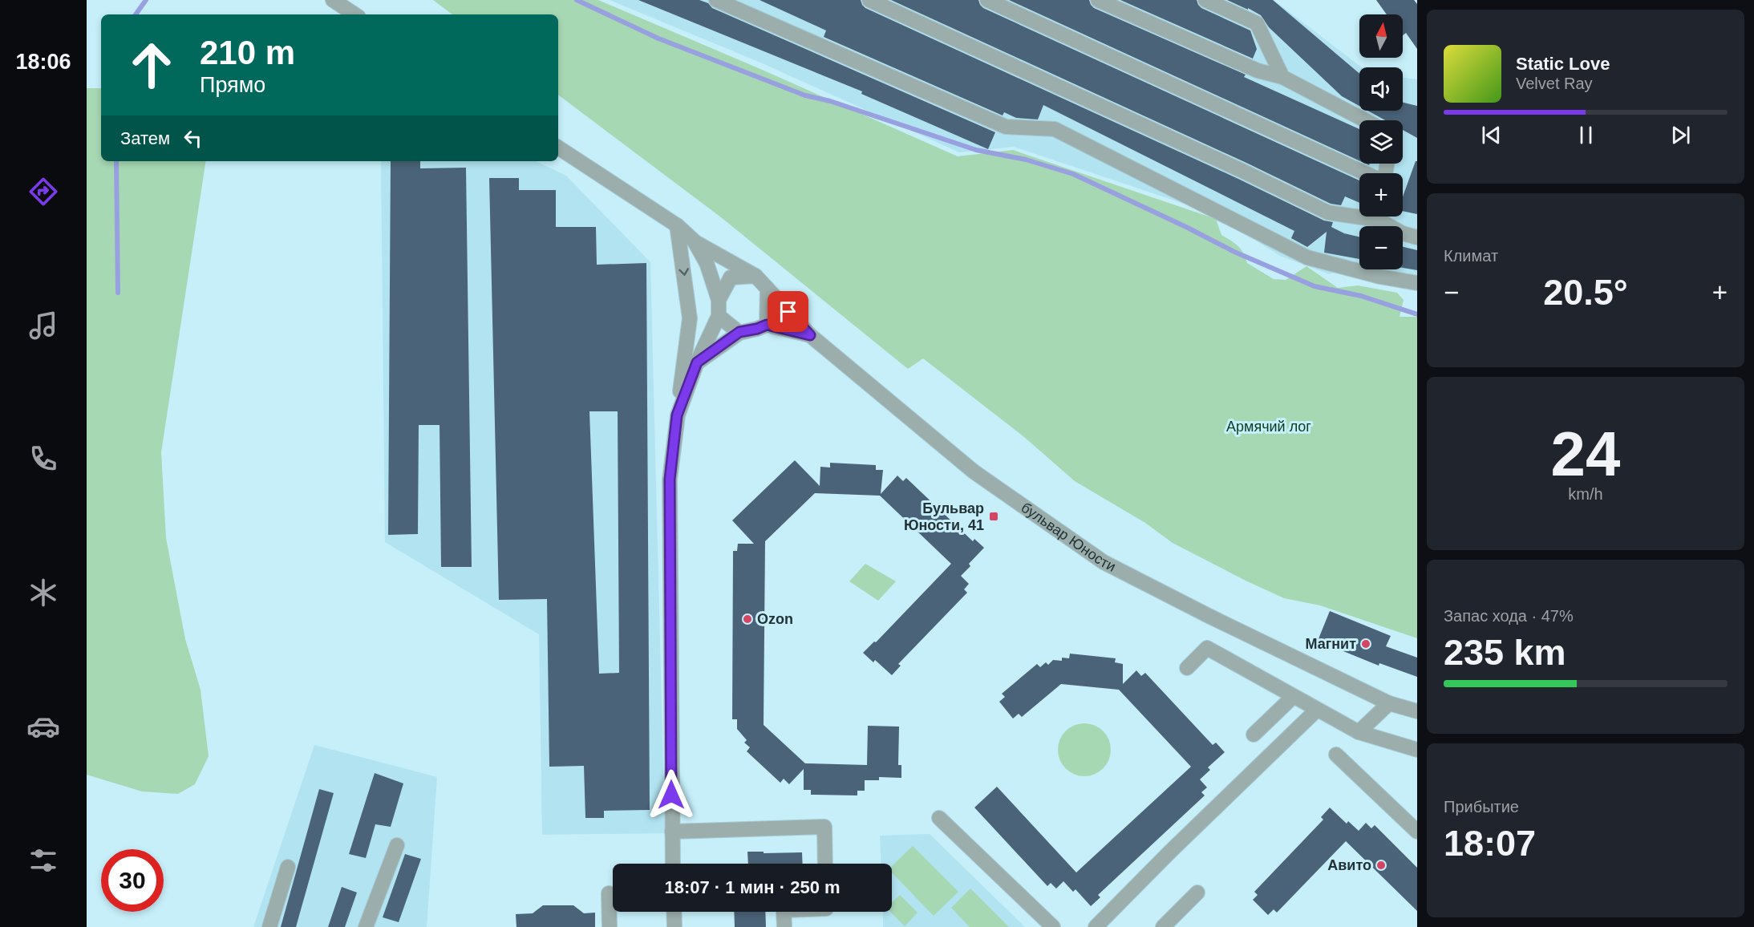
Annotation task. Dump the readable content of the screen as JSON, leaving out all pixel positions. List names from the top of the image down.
{
  "streets": {
    "street": ["бульвар Юности"]
  },
  "parks": ["Армячий лог"],
  "places": {
    "transit": ["Бульвар Юности, 41"],
    "other": ["Ozon", "Магнит", "Авито"]
  },
  "north": "top",
  "page": {
    "tabs": "18:06",
    "map_buttons": ["+", "−"],
    "turn": ["210 m", "Прямо"],
    "song": ["Static Love", "Velvet Ray"],
    "then": "Затем",
    "tile": [
      "Климат",
      ["24", "km/h"],
      ["Запас хода · 47%", "235 km"],
      ["Прибытие", "18:07"]
    ],
    "heat": ["−", "20.5°", "+"],
    "limit": "30",
    "trip": "18:07 · 1 мин · 250 m"
  }
}
